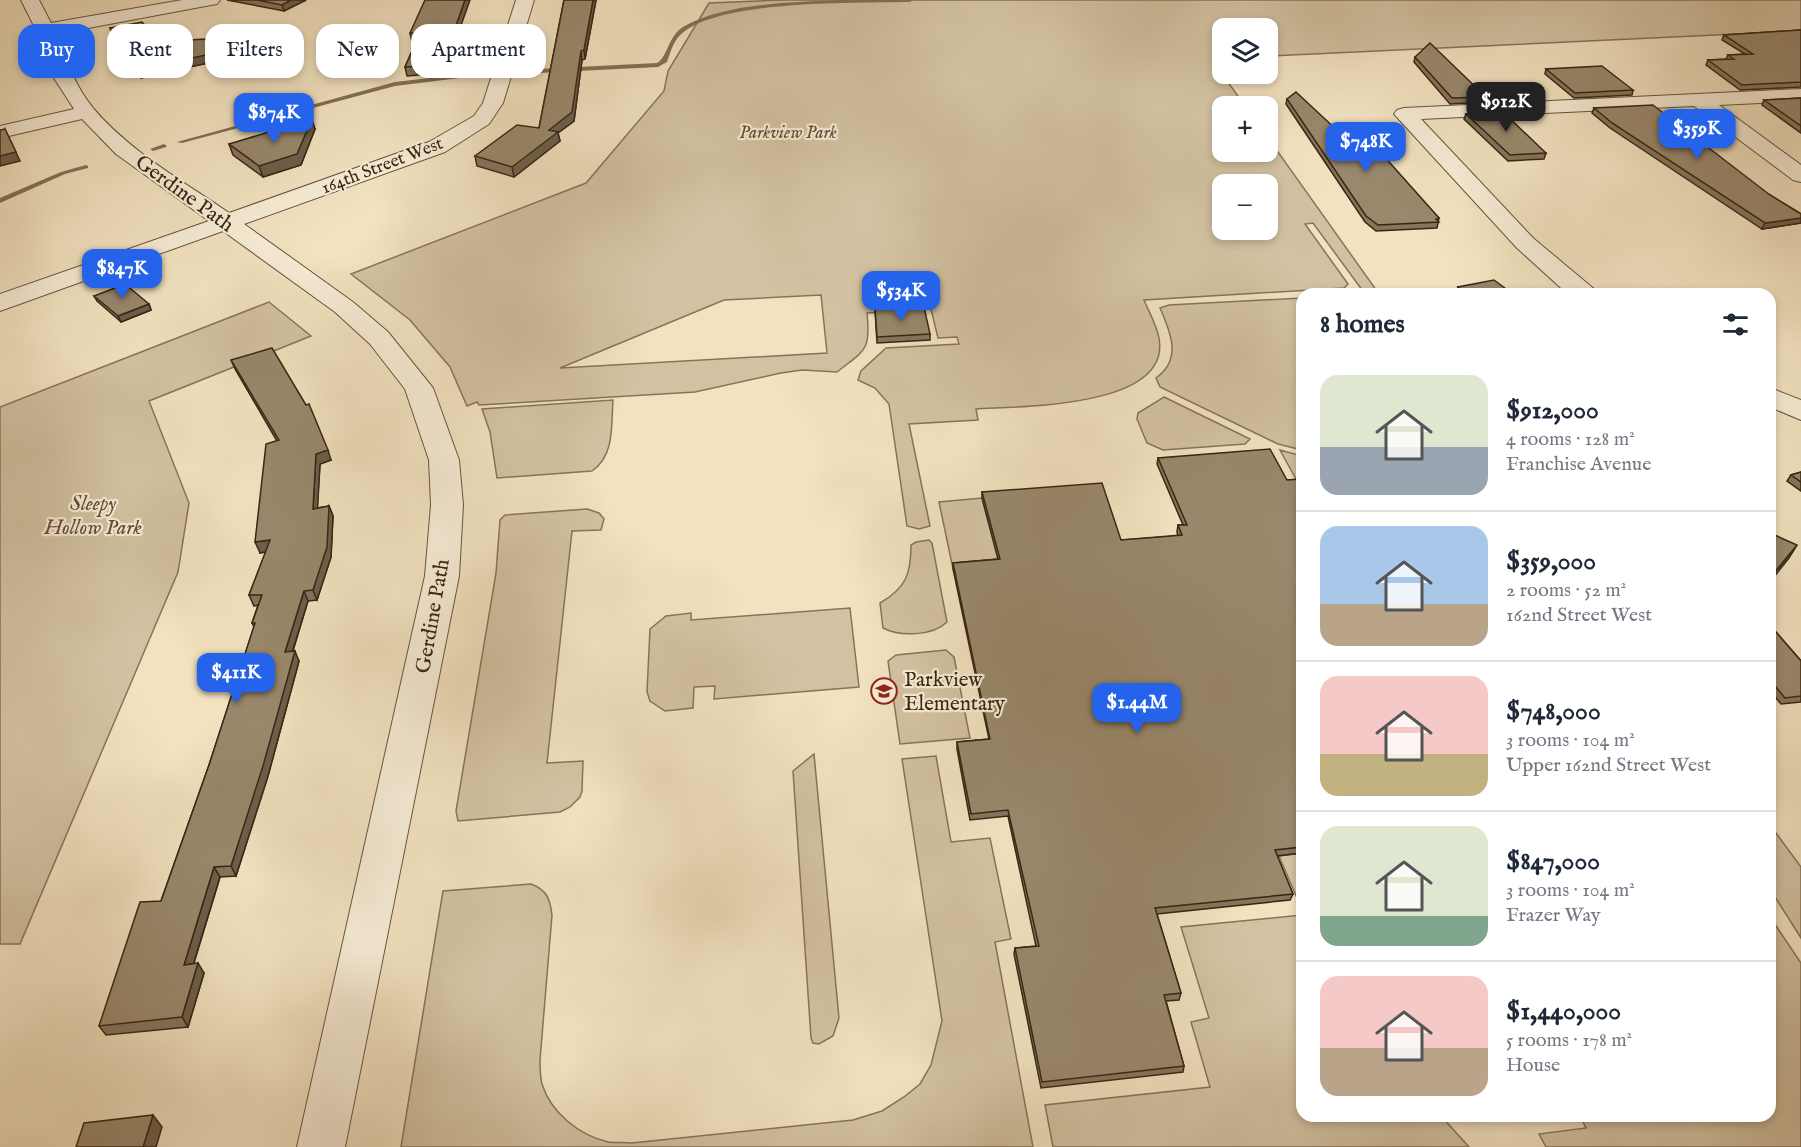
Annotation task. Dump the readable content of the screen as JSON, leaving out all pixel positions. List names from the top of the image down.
{
  "streets": {
    "street": ["164th Street West", "Gerdine Path"]
  },
  "crossings": [
    ["164th Street West", "Gerdine Path"]
  ],
  "parks": ["Parkview Park", "Sleepy Hollow Park"],
  "places": {
    "school or university": ["Parkview Elementary"]
  },
  "page": {
    "map_buttons": ["+", "−"],
    "chip": [
      "Buy",
      "Rent",
      "Filters",
      "New",
      "Apartment"
    ],
    "price": [
      "$912K",
      "$874K",
      "$359K",
      "$748K",
      "$847K",
      "$534K",
      "$411K",
      "$1.44M"
    ],
    "heading": "8 homes",
    "list": [
      {
        "name": "$912,000",
        "note": "4 rooms · 128 m² · Franchise Avenue"
      },
      {
        "name": "$359,000",
        "note": "2 rooms · 52 m² · 162nd Street West"
      },
      {
        "name": "$748,000",
        "note": "3 rooms · 104 m² · Upper 162nd Street West"
      },
      {
        "name": "$847,000",
        "note": "3 rooms · 104 m² · Frazer Way"
      },
      {
        "name": "$1,440,000",
        "note": "5 rooms · 178 m² · House"
      }
    ]
  }
}
